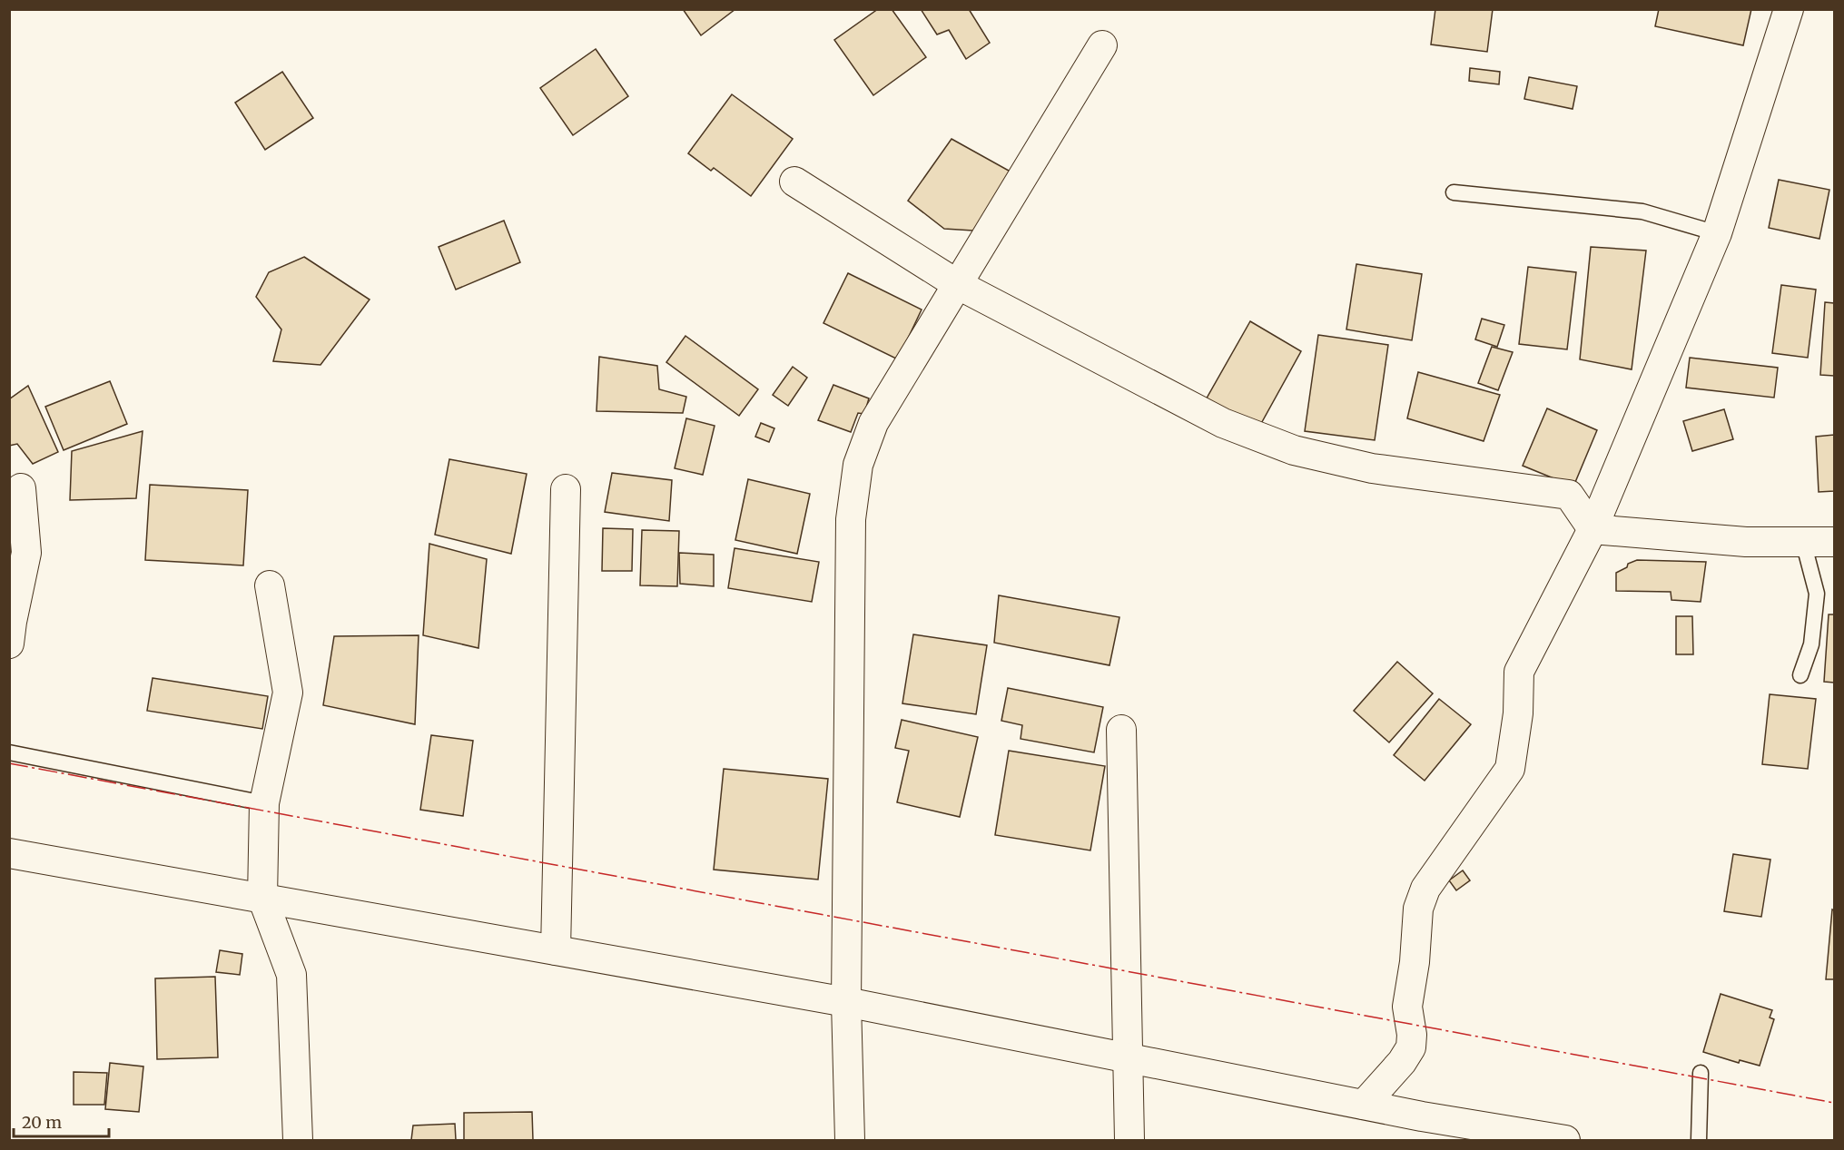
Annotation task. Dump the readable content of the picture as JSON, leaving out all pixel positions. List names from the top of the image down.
{
  "scale_bar": "20 m"
}
